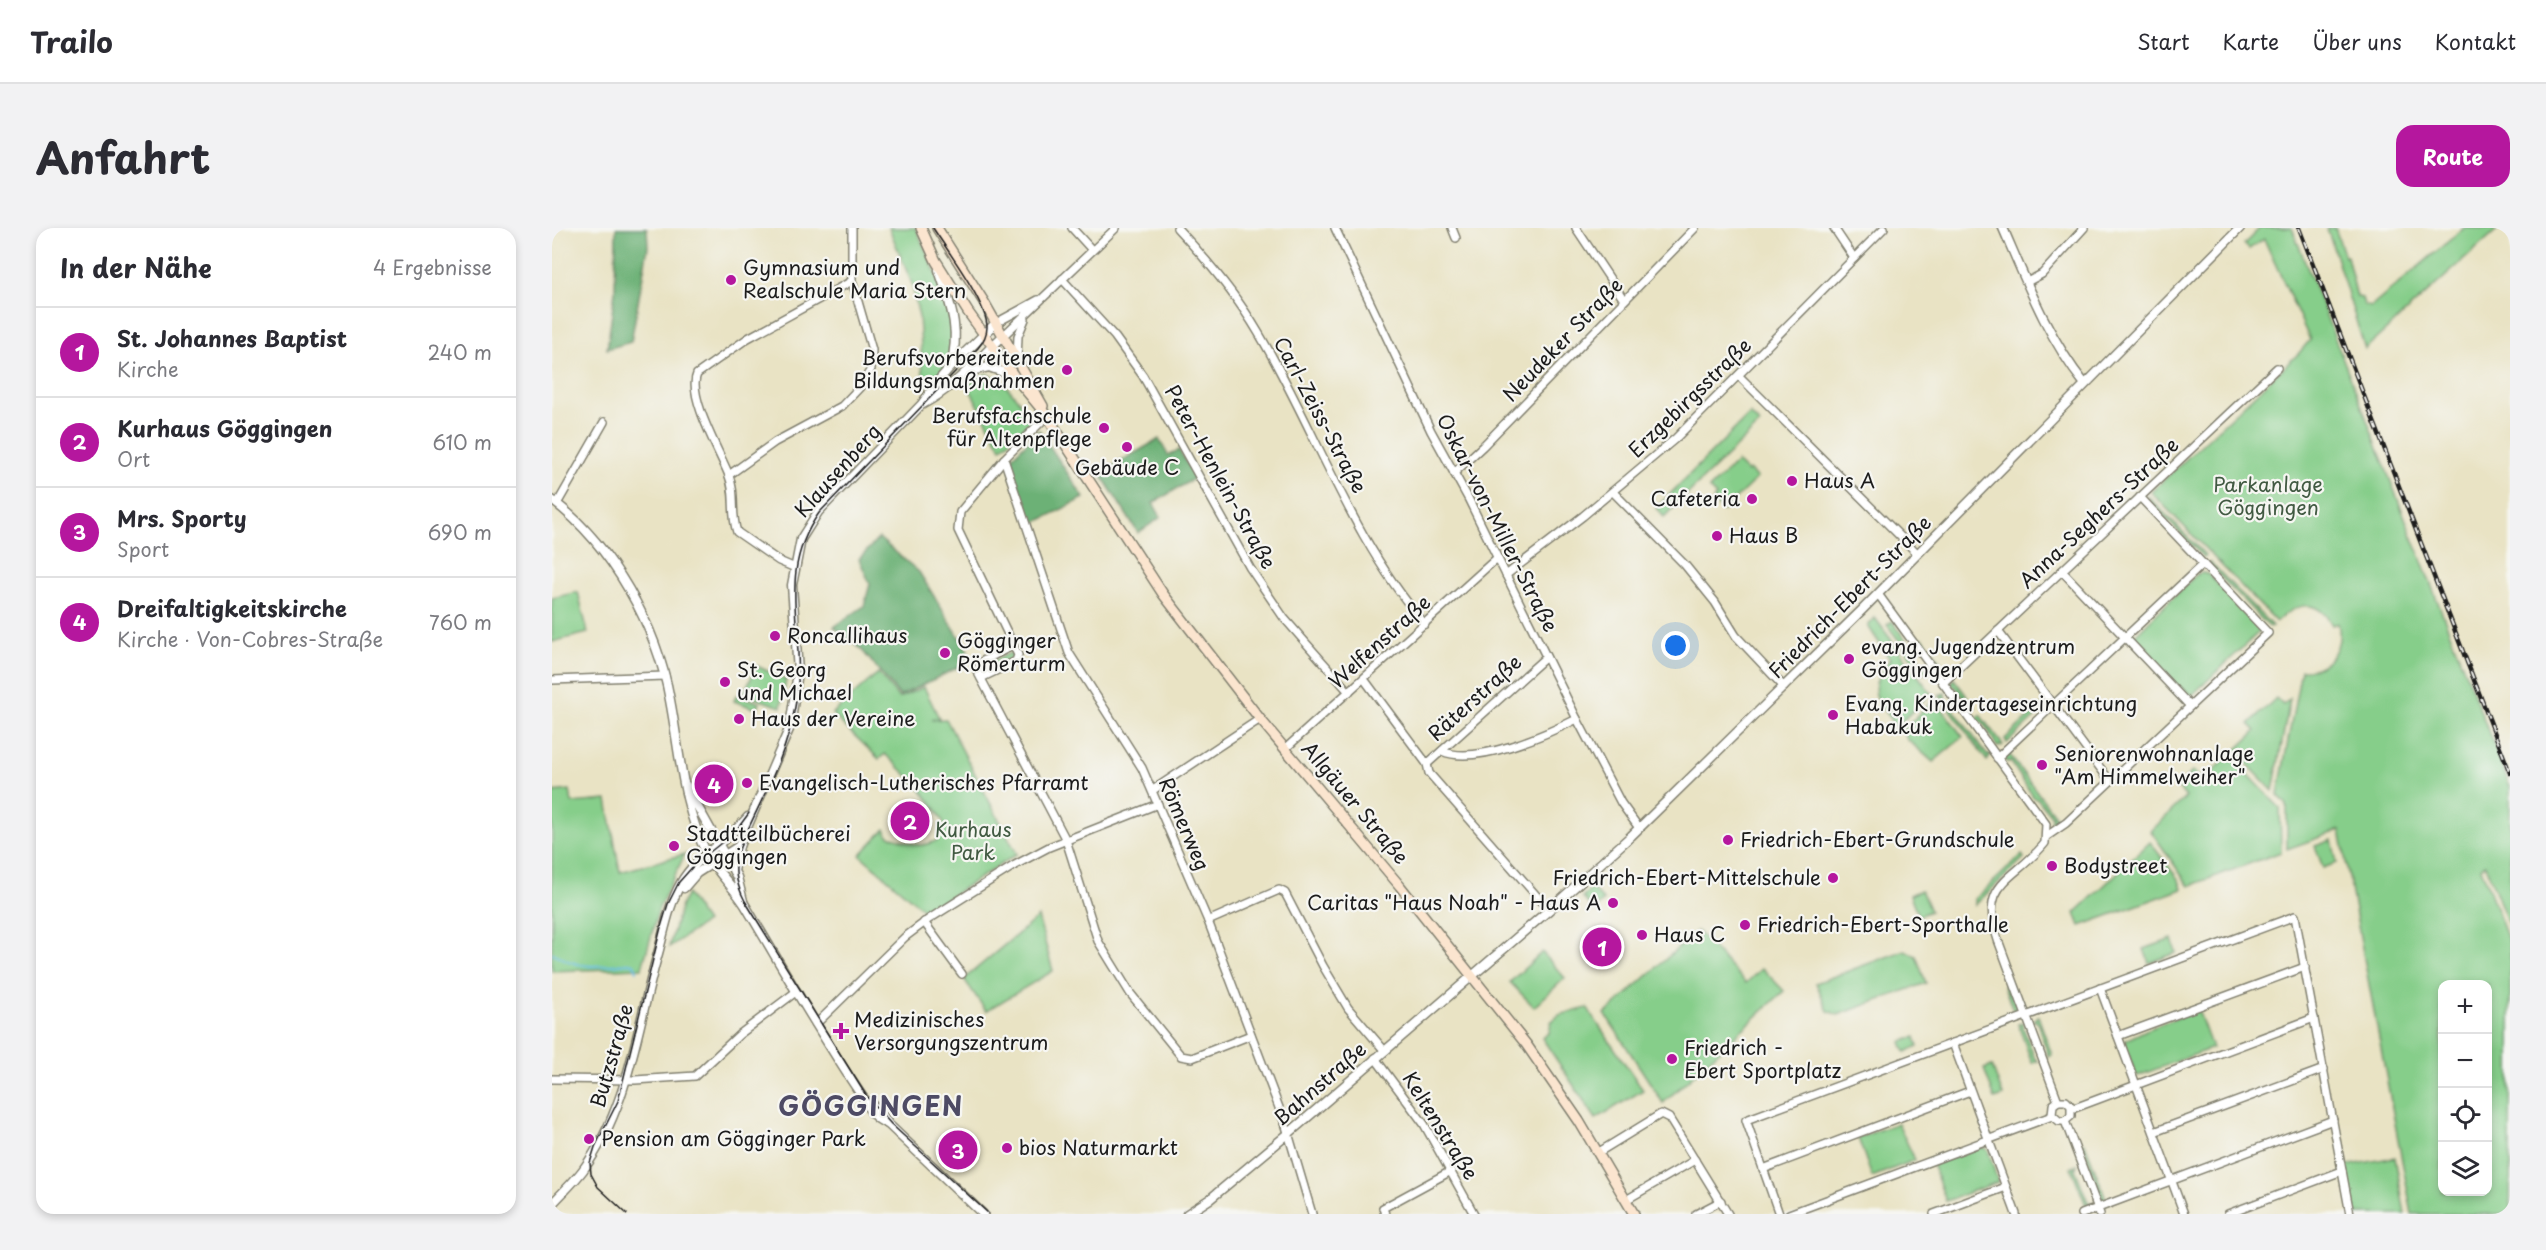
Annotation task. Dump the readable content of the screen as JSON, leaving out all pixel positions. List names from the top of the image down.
{
  "streets": {
    "main road": ["Allgäuer Straße"],
    "street": [
      "Neudeker Straße",
      "Erzgebirgsstraße",
      "Carl-Zeiss-Straße",
      "Klausenberg",
      "Peter-Henlein-Straße",
      "Anna-Seghers-Straße",
      "Oskar-von-Miller-Straße",
      "Friedrich-Ebert-Straße",
      "Welfenstraße",
      "Räterstraße",
      "Römerweg",
      "Butzstraße",
      "Bahnstraße",
      "Keltenstraße"
    ]
  },
  "crossings": [
    ["Neudeker Straße", "Oskar-von-Miller-Straße"],
    ["Erzgebirgsstraße", "Oskar-von-Miller-Straße"],
    ["Carl-Zeiss-Straße", "Welfenstraße"],
    ["Klausenberg", "Allgäuer Straße"],
    ["Klausenberg", "Butzstraße"],
    ["Peter-Henlein-Straße", "Welfenstraße"],
    ["Oskar-von-Miller-Straße", "Friedrich-Ebert-Straße"],
    ["Oskar-von-Miller-Straße", "Welfenstraße"],
    ["Oskar-von-Miller-Straße", "Räterstraße"],
    ["Friedrich-Ebert-Straße", "Allgäuer Straße"],
    ["Friedrich-Ebert-Straße", "Bahnstraße"],
    ["Welfenstraße", "Allgäuer Straße"],
    ["Allgäuer Straße", "Bahnstraße"],
    ["Römerweg", "Bahnstraße"],
    ["Bahnstraße", "Keltenstraße"]
  ],
  "districts": ["GÖGGINGEN"],
  "parks": ["Parkanlage Göggingen", "Kurhaus Park"],
  "places": {
    "other": [
      "Gymnasium und Realschule Maria Stern",
      "Berufsvorbereitende Bildungsmaßnahmen",
      "Berufsfachschule für Altenpflege",
      "Gebäude C",
      "Haus A",
      "Cafeteria",
      "Haus B",
      "Roncallihaus",
      "Gögginger Römerturm",
      "evang. Jugendzentrum Göggingen",
      "St. Georg und Michael",
      "Evang. Kindertageseinrichtung Habakuk",
      "Haus der Vereine",
      "Seniorenwohnanlage \"Am Himmelweiher\"",
      "Evangelisch-Lutherisches Pfarramt",
      "Friedrich-Ebert-Grundschule",
      "Stadtteilbücherei Göggingen",
      "Bodystreet",
      "Friedrich-Ebert-Mittelschule",
      "Caritas \"Haus Noah\" - Haus A",
      "Friedrich-Ebert-Sporthalle",
      "Haus C",
      "Friedrich - Ebert Sportplatz",
      "Pension am Gögginger Park",
      "bios Naturmarkt"
    ],
    "health": ["Medizinisches Versorgungszentrum"]
  },
  "page": {
    "header": "Trailo",
    "nav": [
      "Start",
      "Karte",
      "Über uns",
      "Kontakt"
    ],
    "title": "Anfahrt",
    "buttons": "Route",
    "heading": ["In der Nähe", "4 Ergebnisse"],
    "list": [
      {
        "mark": "1",
        "name": "St. Johannes Baptist",
        "note": "Kirche",
        "value": "240 m"
      },
      {
        "mark": "2",
        "name": "Kurhaus Göggingen",
        "note": "Ort",
        "value": "610 m"
      },
      {
        "mark": "3",
        "name": "Mrs. Sporty",
        "note": "Sport",
        "value": "690 m"
      },
      {
        "mark": "4",
        "name": "Dreifaltigkeitskirche",
        "note": "Kirche · Von-Cobres-Straße",
        "value": "760 m"
      }
    ],
    "pins": [
      "4",
      "2",
      "1",
      "3"
    ],
    "map_buttons": ["+", "−"]
  }
}
